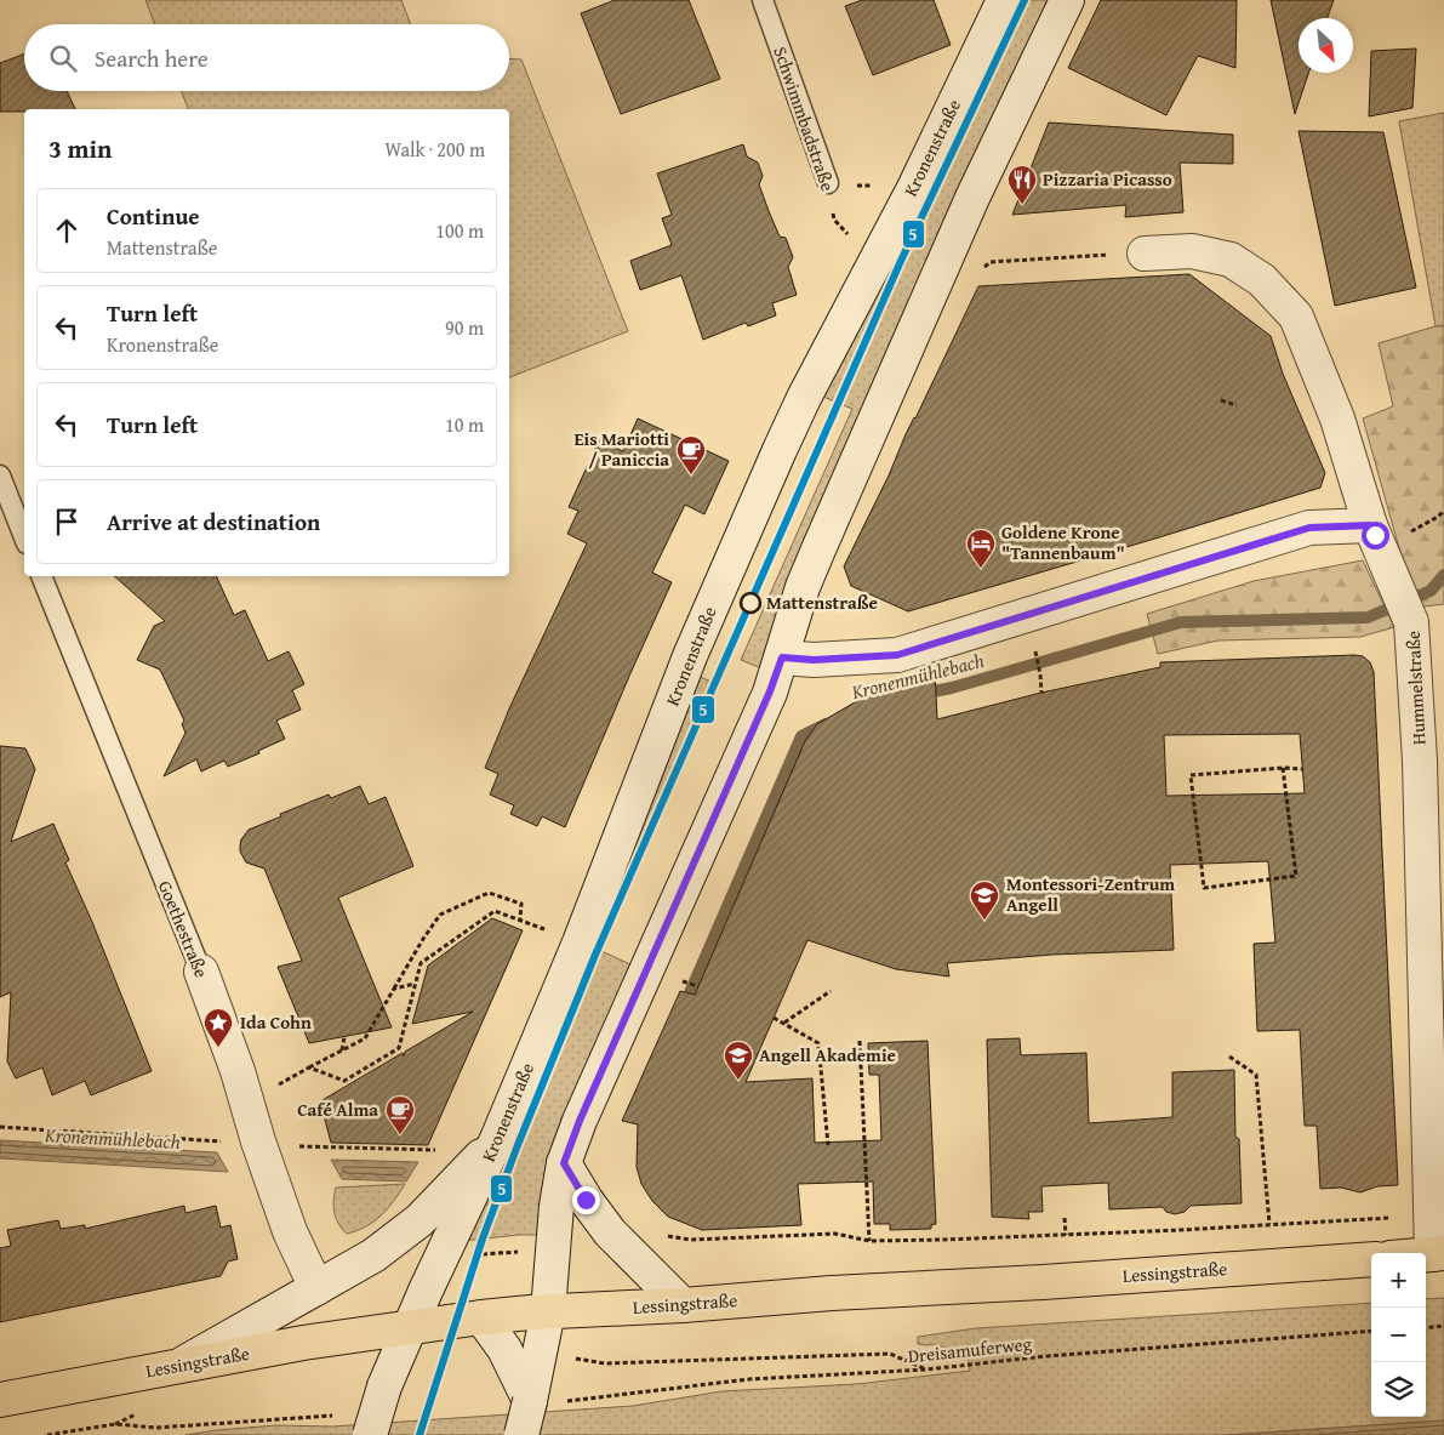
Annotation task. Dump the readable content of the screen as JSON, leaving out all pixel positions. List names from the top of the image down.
{
  "streets": {
    "main road": [
      "Kronenstraße",
      "Hummelstraße",
      "Goethestraße",
      "Lessingstraße"
    ],
    "lane": ["Schwimmbadstraße"],
    "path": ["Dreisamuferweg"]
  },
  "crossings": [
    ["Schwimmbadstraße", "Kronenstraße"],
    ["Kronenstraße", "Lessingstraße"]
  ],
  "water": ["Kronenmühlebach"],
  "places": {
    "restaurant": ["Pizzaria Picasso"],
    "cafe": ["Eis Mariotti / Paniccia", "Café Alma"],
    "hotel": ["Goldene Krone \"Tannenbaum\""],
    "other": ["Mattenstraße"],
    "school or university": ["Montessori-Zentrum Angell", "Angell Akademie"],
    "place": ["Ida Cohn"]
  },
  "lines": ["transit line 5"],
  "north": "bottom right",
  "page": {
    "search": "Search here",
    "heading": ["3 min", "Walk · 200 m"],
    "list": [
      ["Continue", "Mattenstraße", "100 m"],
      ["Turn left", "Kronenstraße", "90 m"],
      ["Turn left", "10 m"],
      "Arrive at destination"
    ],
    "map_buttons": ["+", "−"]
  }
}
